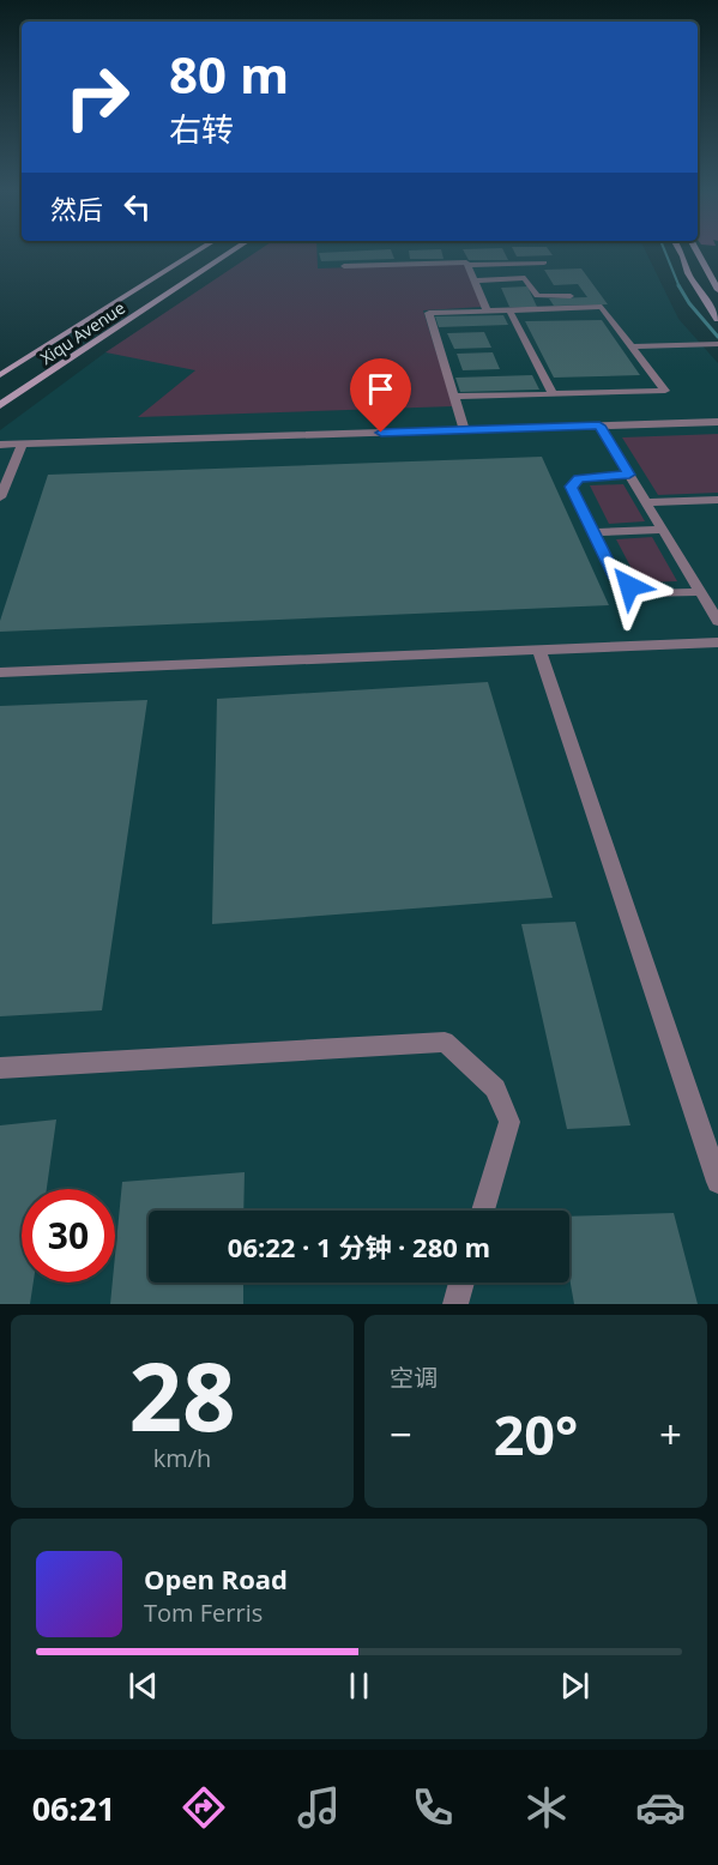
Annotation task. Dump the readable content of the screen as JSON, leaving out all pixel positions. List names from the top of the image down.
{
  "streets": {
    "main road": ["Xiqu Avenue"]
  },
  "page": {
    "turn": ["80 m", "右转"],
    "then": "然后",
    "limit": "30",
    "trip": "06:22 · 1 分钟 · 280 m",
    "tile": [
      ["28", "km/h"],
      "空调"
    ],
    "heat": ["−", "20°", "+"],
    "song": ["Open Road", "Tom Ferris"],
    "tabs": "06:21"
  }
}
